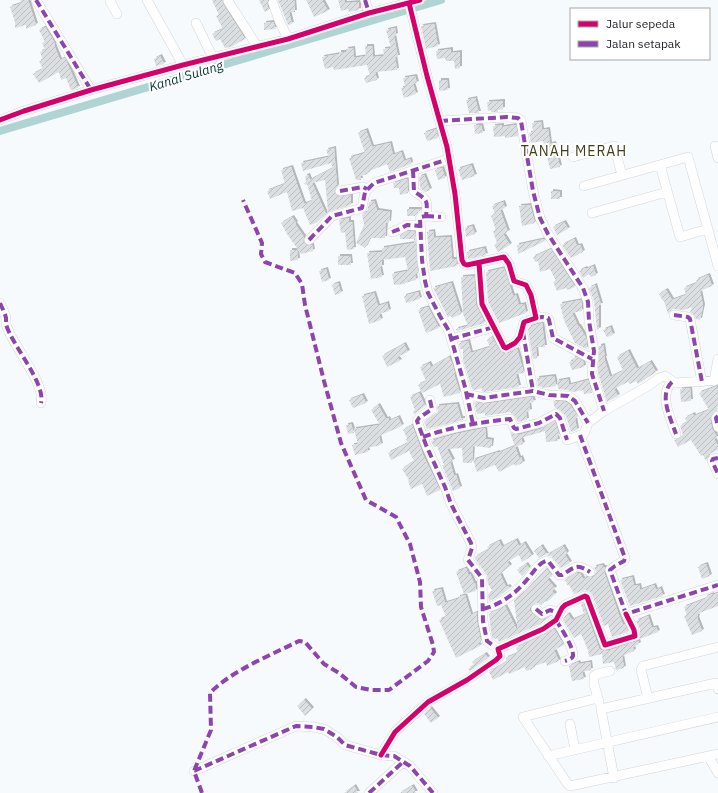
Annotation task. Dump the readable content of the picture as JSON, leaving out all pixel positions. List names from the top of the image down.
{
  "districts": ["TANAH MERAH"],
  "water": ["Kanal Sulang"],
  "legend": ["Jalur sepeda", "Jalan setapak"]
}
